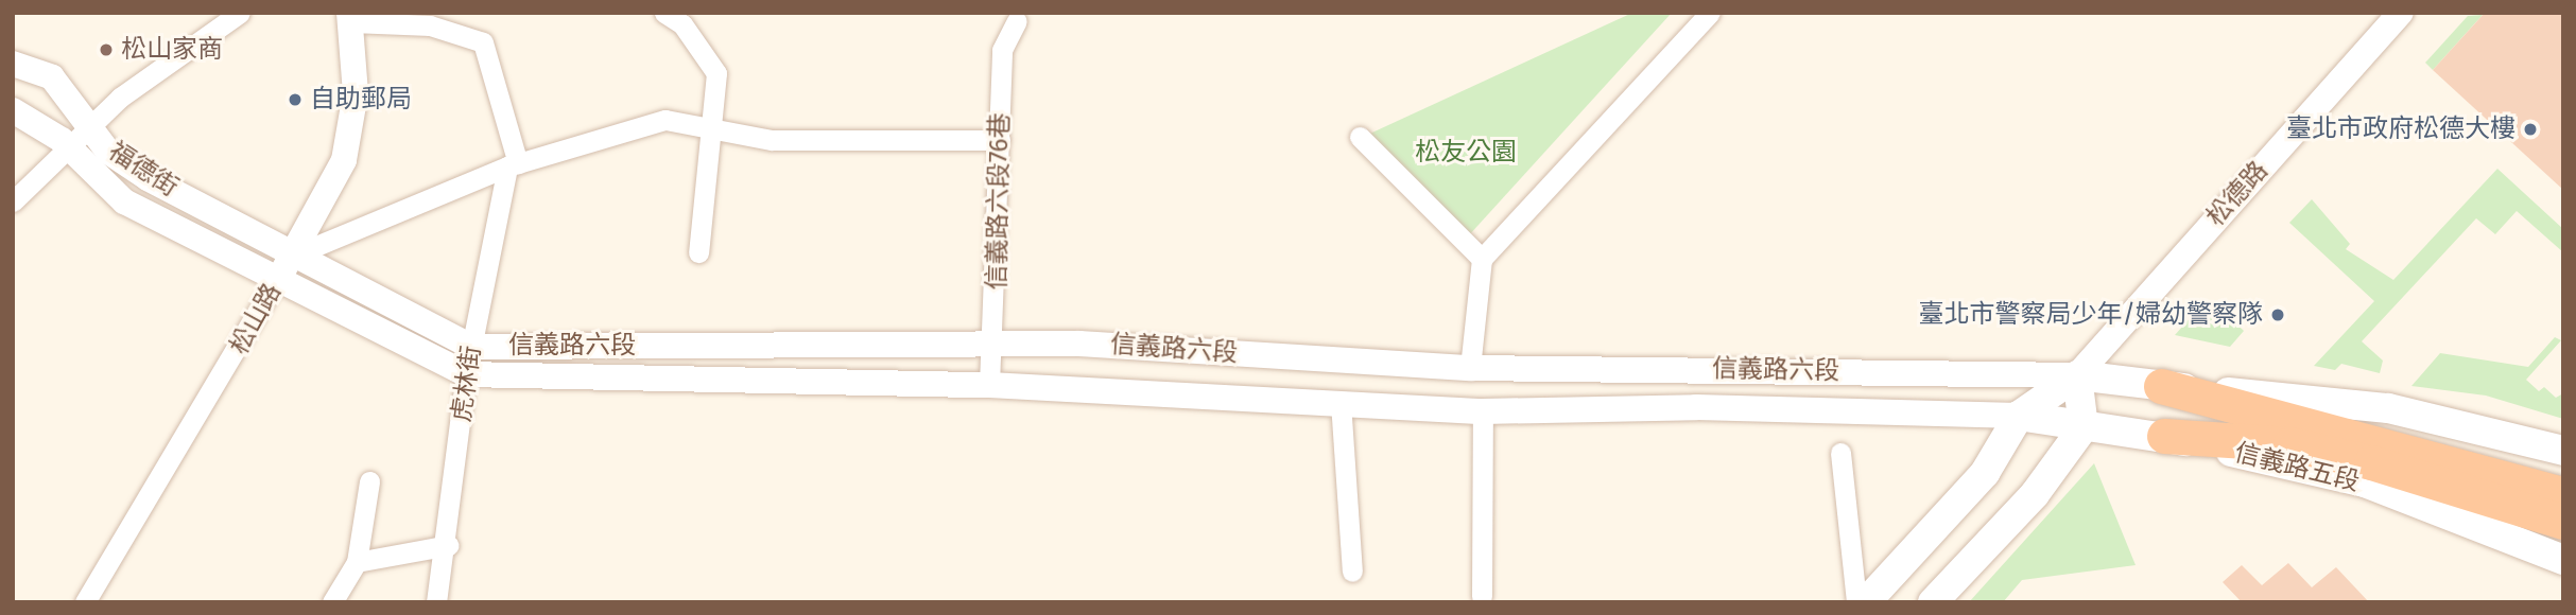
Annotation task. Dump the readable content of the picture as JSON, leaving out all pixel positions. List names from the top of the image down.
{
  "streets": {
    "main road": ["松德路", "信義路五段"],
    "street": [
      "福德街",
      "信義路六段76巷",
      "松山路",
      "信義路六段",
      "虎林街"
    ]
  },
  "crossings": [
    ["福德街", "松山路"],
    ["福德街", "信義路六段"],
    ["松德路", "信義路六段"],
    ["松德路", "信義路五段"],
    ["信義路六段76巷", "信義路六段"],
    ["松山路", "信義路六段"],
    ["信義路六段", "虎林街"],
    ["信義路六段", "信義路五段"]
  ],
  "parks": ["松友公園"],
  "places": [
    "松山家商",
    "自助郵局",
    "臺北市政府松德大樓",
    "臺北市警察局少年/婦幼警察隊"
  ]
}
